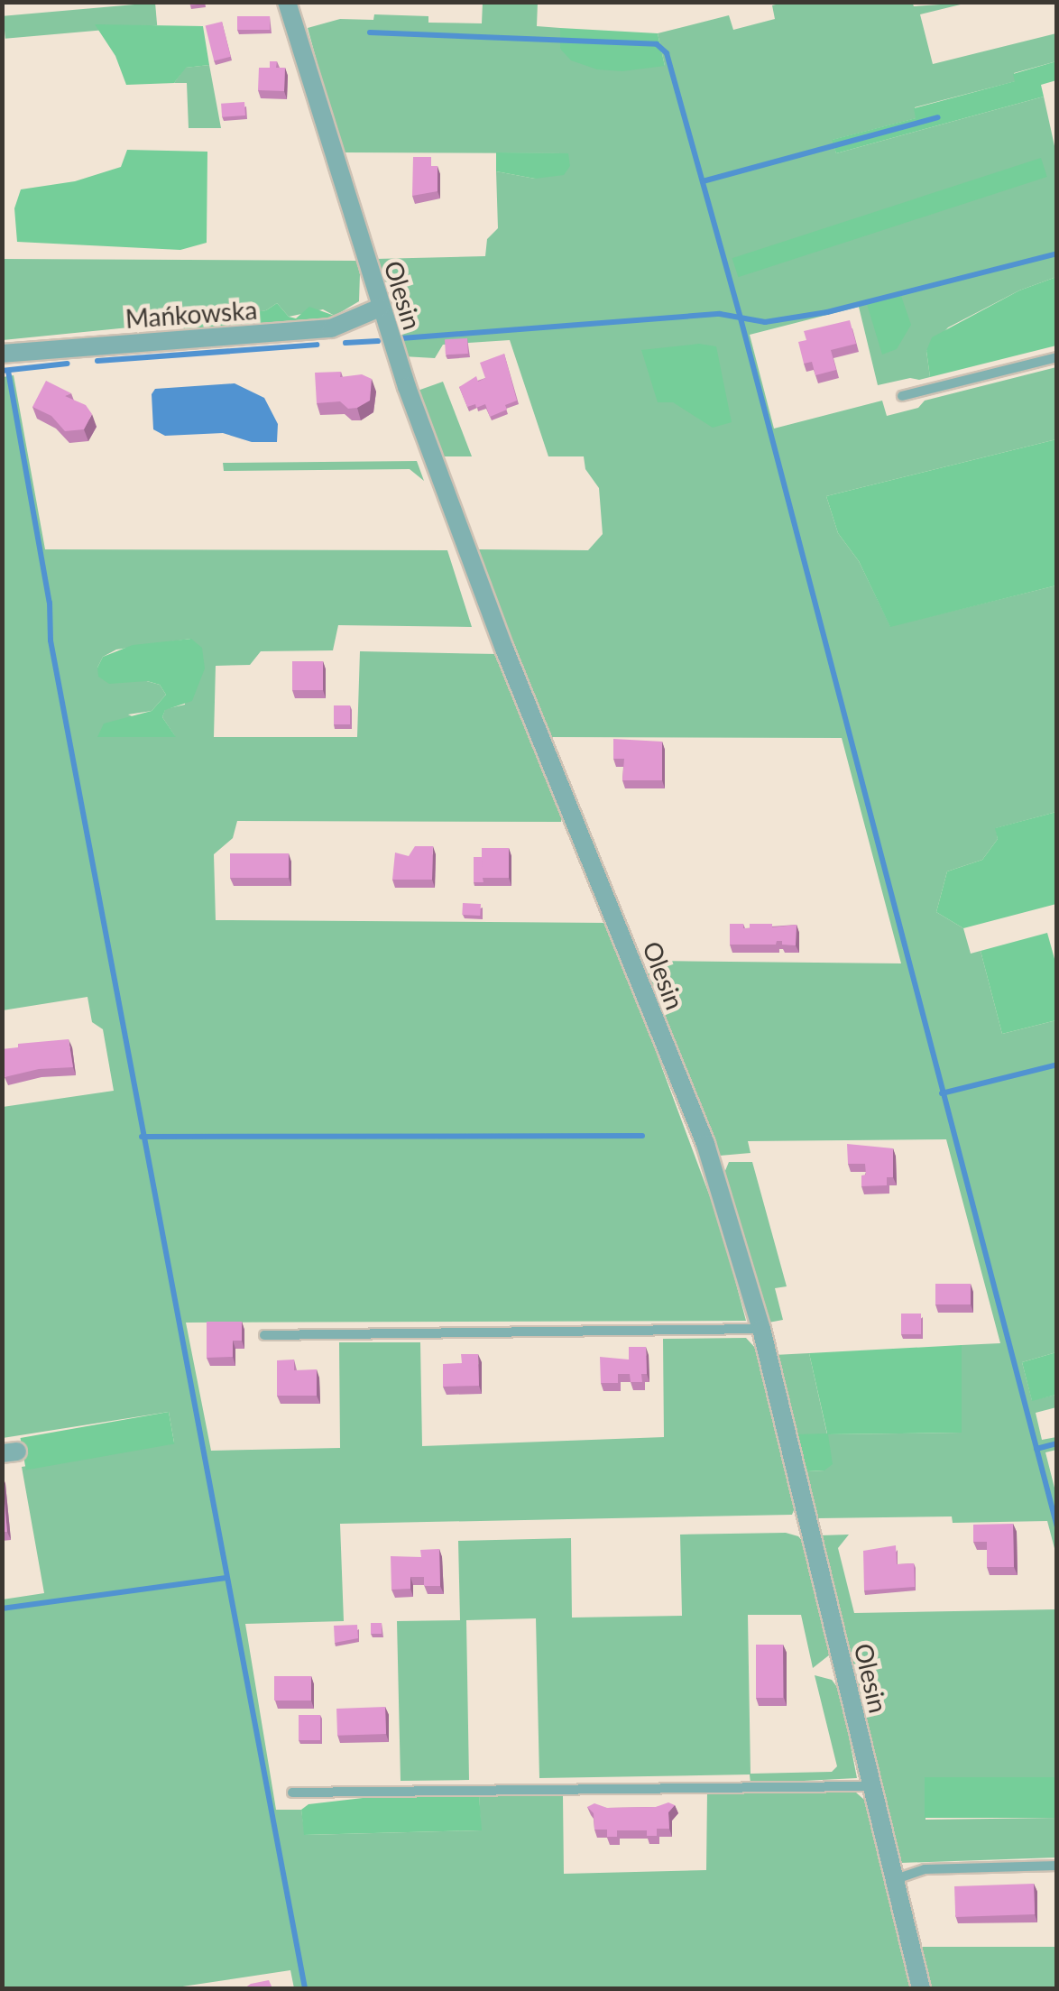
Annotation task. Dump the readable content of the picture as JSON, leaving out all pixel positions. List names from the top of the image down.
{
  "streets": {
    "street": ["Olesin", "Mańkowska"]
  },
  "crossings": [
    ["Olesin", "Mańkowska"]
  ]
}
